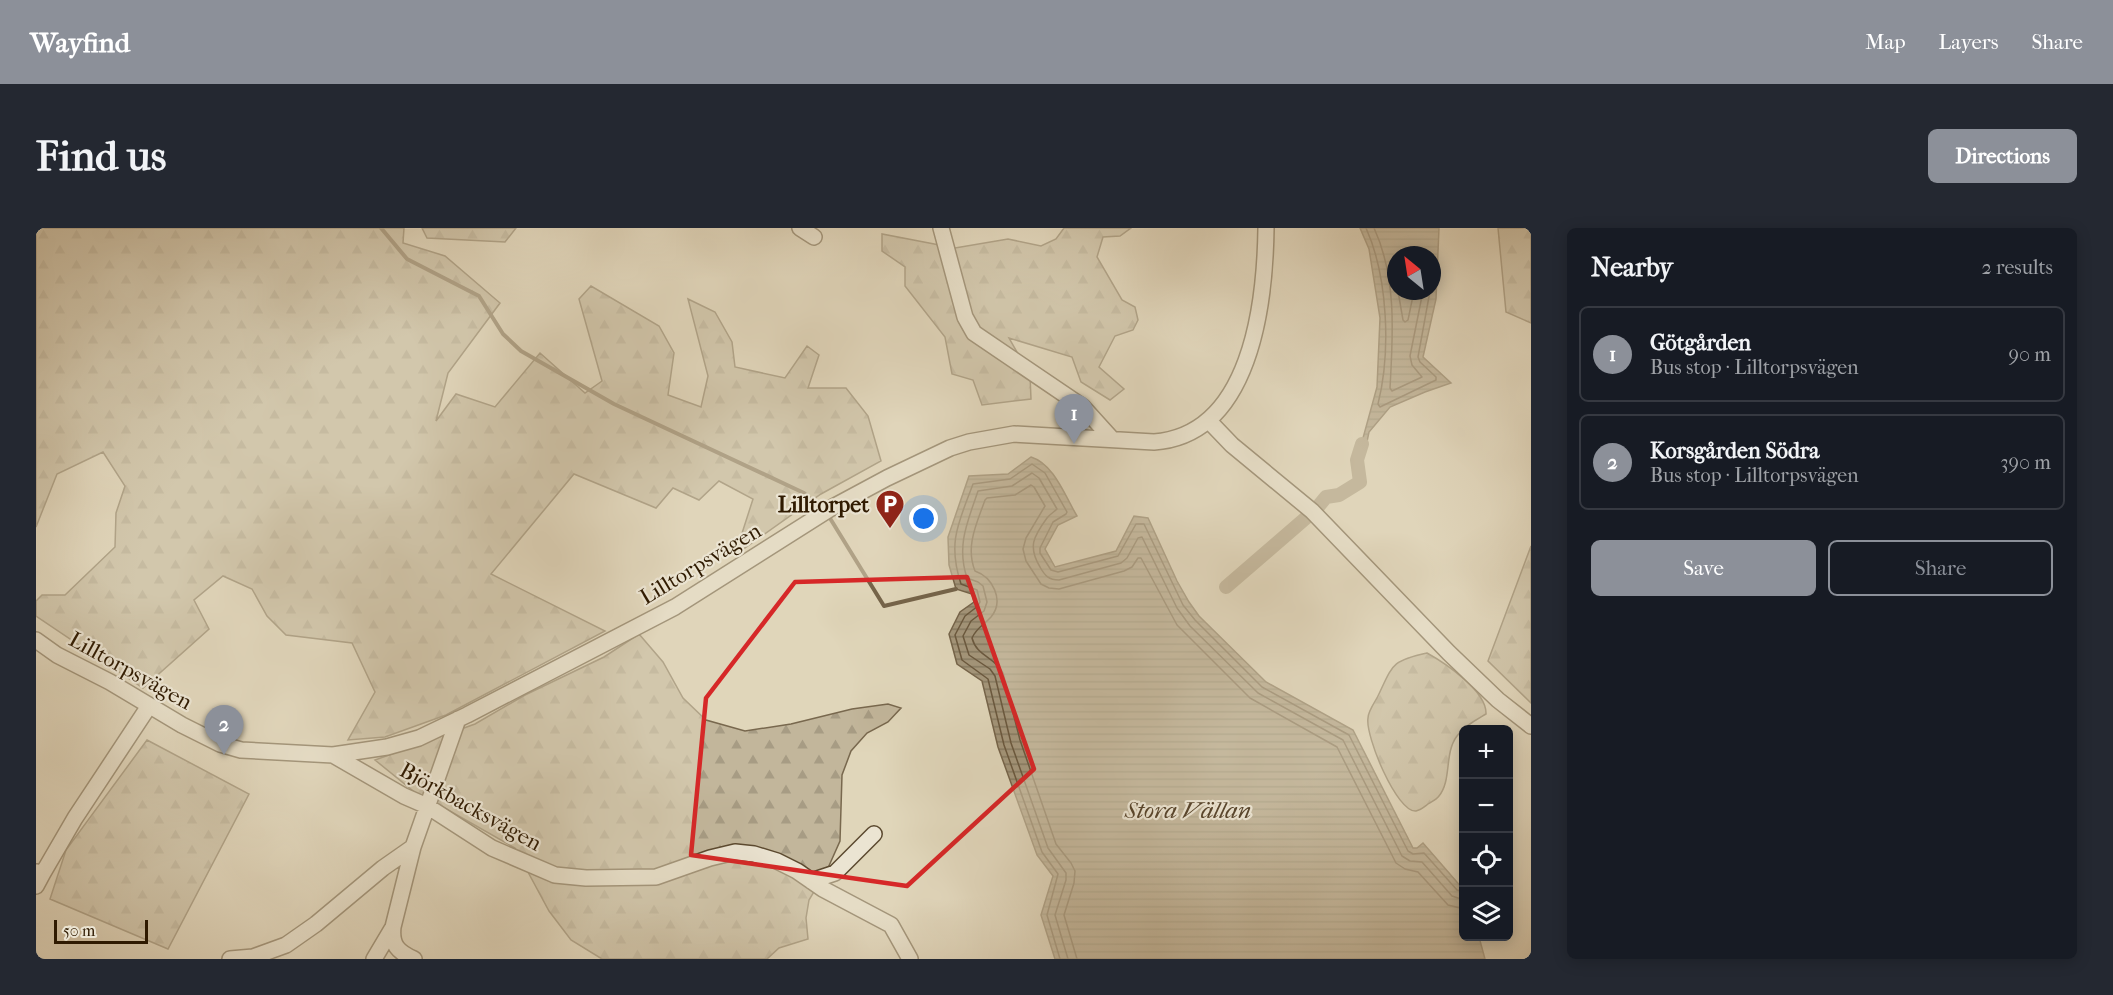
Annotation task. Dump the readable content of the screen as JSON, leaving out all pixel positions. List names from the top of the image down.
{
  "streets": {
    "street": ["Lilltorpsvägen", "Björkbacksvägen"]
  },
  "crossings": [
    ["Lilltorpsvägen", "Björkbacksvägen"]
  ],
  "water": ["Stora Vällan"],
  "places": {
    "parking": ["Lilltorpet"]
  },
  "scale_bar": "50 m",
  "north": "top left",
  "page": {
    "header": "Wayfind",
    "nav": ["Map", "Layers", "Share"],
    "buttons": [
      "Directions",
      ["Save", "Share"]
    ],
    "title": "Find us",
    "heading": ["Nearby", "2 results"],
    "list": [
      {
        "mark": "1",
        "name": "Götgården",
        "note": "Bus stop · Lilltorpsvägen",
        "value": "90 m"
      },
      {
        "mark": "2",
        "name": "Korsgården Södra",
        "note": "Bus stop · Lilltorpsvägen",
        "value": "390 m"
      }
    ],
    "pins": ["1", "2"],
    "map_buttons": ["+", "−"],
    "scale": "50 m"
  }
}
